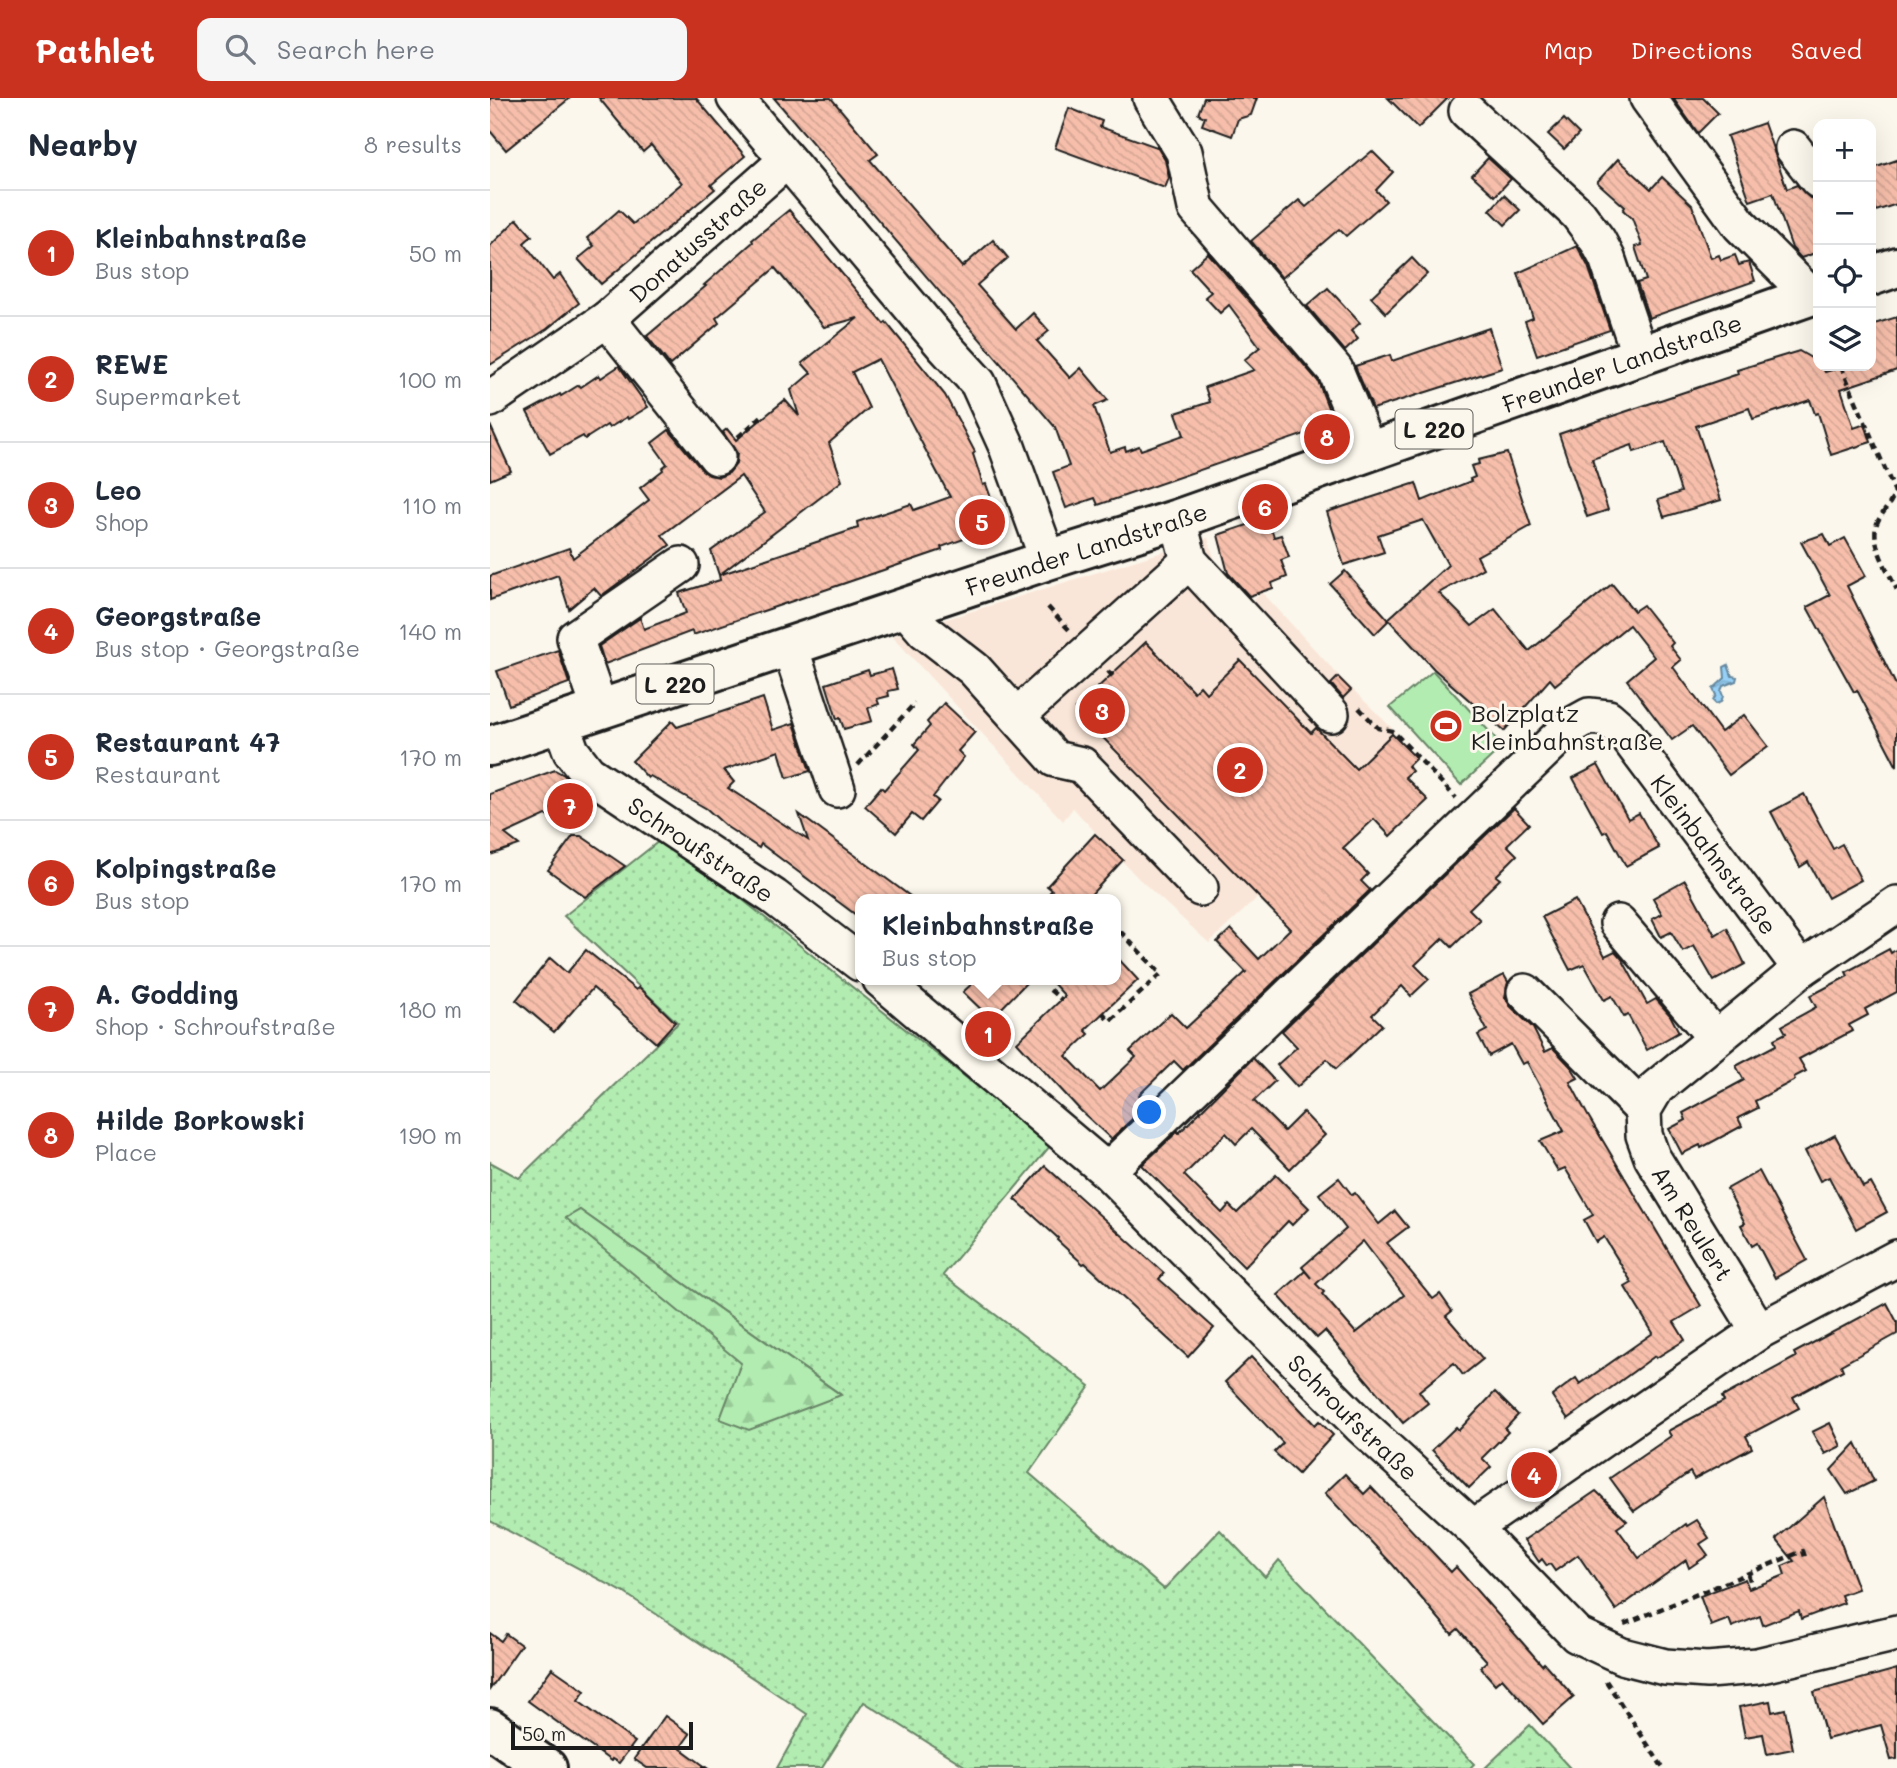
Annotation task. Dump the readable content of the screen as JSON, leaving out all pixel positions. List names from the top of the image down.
{
  "streets": {
    "main road": ["Freunder Landstraße", "L 220"],
    "street": [
      "Donatusstraße",
      "Schroufstraße",
      "Kleinbahnstraße",
      "Am Reulert"
    ]
  },
  "crossings": [
    ["Freunder Landstraße", "Schroufstraße"],
    ["Schroufstraße", "Kleinbahnstraße"]
  ],
  "places": {
    "sports": ["Bolzplatz Kleinbahnstraße"]
  },
  "scale_bar": "50 m",
  "page": {
    "header": "Pathlet",
    "search": "Search here",
    "nav": ["Map", "Directions", "Saved"],
    "heading": ["Nearby", "8 results"],
    "map_buttons": ["+", "−"],
    "list": [
      {
        "mark": "1",
        "name": "Kleinbahnstraße",
        "note": "Bus stop",
        "value": "50 m"
      },
      {
        "mark": "2",
        "name": "REWE",
        "note": "Supermarket",
        "value": "100 m"
      },
      {
        "mark": "3",
        "name": "Leo",
        "note": "Shop",
        "value": "110 m"
      },
      {
        "mark": "4",
        "name": "Georgstraße",
        "note": "Bus stop · Georgstraße",
        "value": "140 m"
      },
      {
        "mark": "5",
        "name": "Restaurant 47",
        "note": "Restaurant",
        "value": "170 m"
      },
      {
        "mark": "6",
        "name": "Kolpingstraße",
        "note": "Bus stop",
        "value": "170 m"
      },
      {
        "mark": "7",
        "name": "A. Godding",
        "note": "Shop · Schroufstraße",
        "value": "180 m"
      },
      {
        "mark": "8",
        "name": "Hilde Borkowski",
        "note": "Place",
        "value": "190 m"
      }
    ],
    "pins": [
      "8",
      "6",
      "5",
      "3",
      "2",
      "7",
      "1",
      "4"
    ],
    "popup": ["Kleinbahnstraße", "Bus stop"],
    "scale": "50 m"
  }
}
